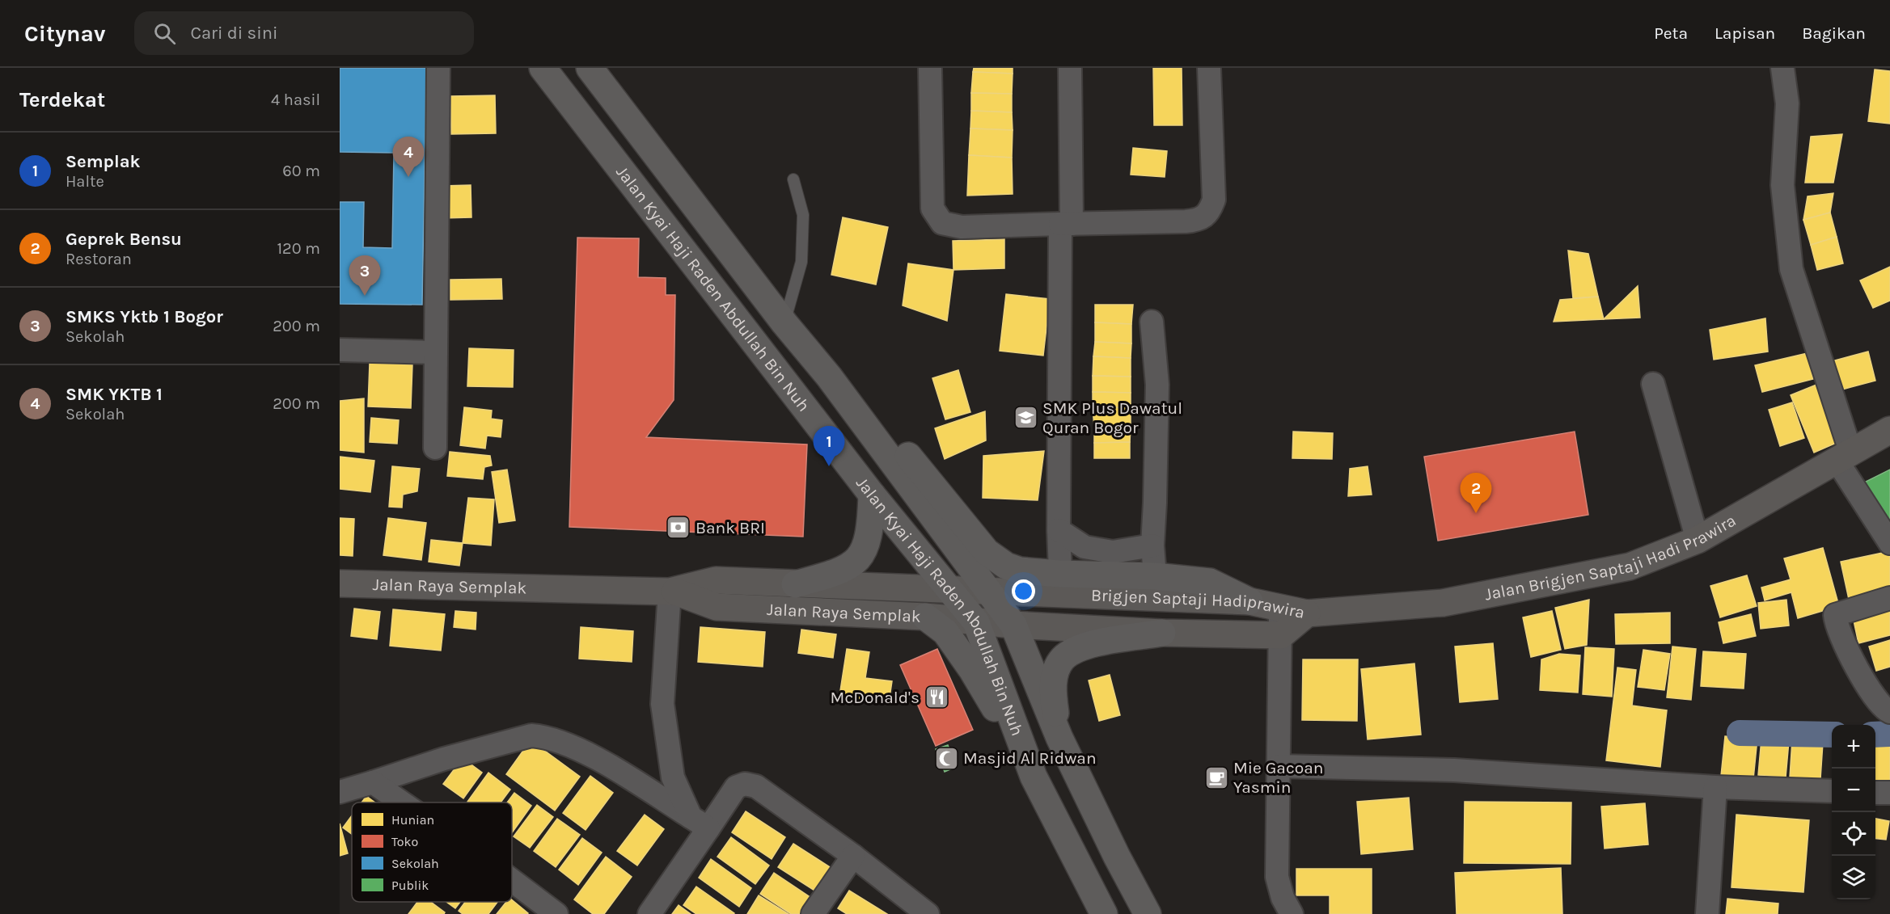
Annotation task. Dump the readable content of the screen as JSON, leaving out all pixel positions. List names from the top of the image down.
{
  "streets": {
    "highway": ["Jalan Kyai Haji Raden Abdullah Bin Nuh"],
    "main road": ["Jalan Brigjen Saptaji Hadi Prawira", "Jalan Raya Semplak", "Brigjen Saptaji Hadiprawira"]
  },
  "crossings": [
    ["Jalan Kyai Haji Raden Abdullah Bin Nuh", "Jalan Raya Semplak"],
    ["Jalan Kyai Haji Raden Abdullah Bin Nuh", "Brigjen Saptaji Hadiprawira"],
    ["Jalan Brigjen Saptaji Hadi Prawira", "Brigjen Saptaji Hadiprawira"],
    ["Jalan Raya Semplak", "Brigjen Saptaji Hadiprawira"]
  ],
  "places": {
    "school or university": ["SMK Plus Dawatul Quran Bogor"],
    "bank": ["Bank BRI"],
    "restaurant": ["McDonald's"],
    "mosque": ["Masjid Al Ridwan"],
    "cafe": ["Mie Gacoan Yasmin"]
  },
  "legend": [
    "Hunian",
    "Toko",
    "Sekolah",
    "Publik"
  ],
  "page": {
    "header": "Citynav",
    "search": "Cari di sini",
    "nav": ["Peta", "Lapisan", "Bagikan"],
    "heading": ["Terdekat", "4 hasil"],
    "list": [
      {
        "mark": "1",
        "name": "Semplak",
        "note": "Halte",
        "value": "60 m"
      },
      {
        "mark": "2",
        "name": "Geprek Bensu",
        "note": "Restoran",
        "value": "120 m"
      },
      {
        "mark": "3",
        "name": "SMKS Yktb 1 Bogor",
        "note": "Sekolah",
        "value": "200 m"
      },
      {
        "mark": "4",
        "name": "SMK YKTB 1",
        "note": "Sekolah",
        "value": "200 m"
      }
    ],
    "pins": [
      "4",
      "3",
      "1",
      "2"
    ],
    "map_buttons": ["+", "−"]
  }
}
